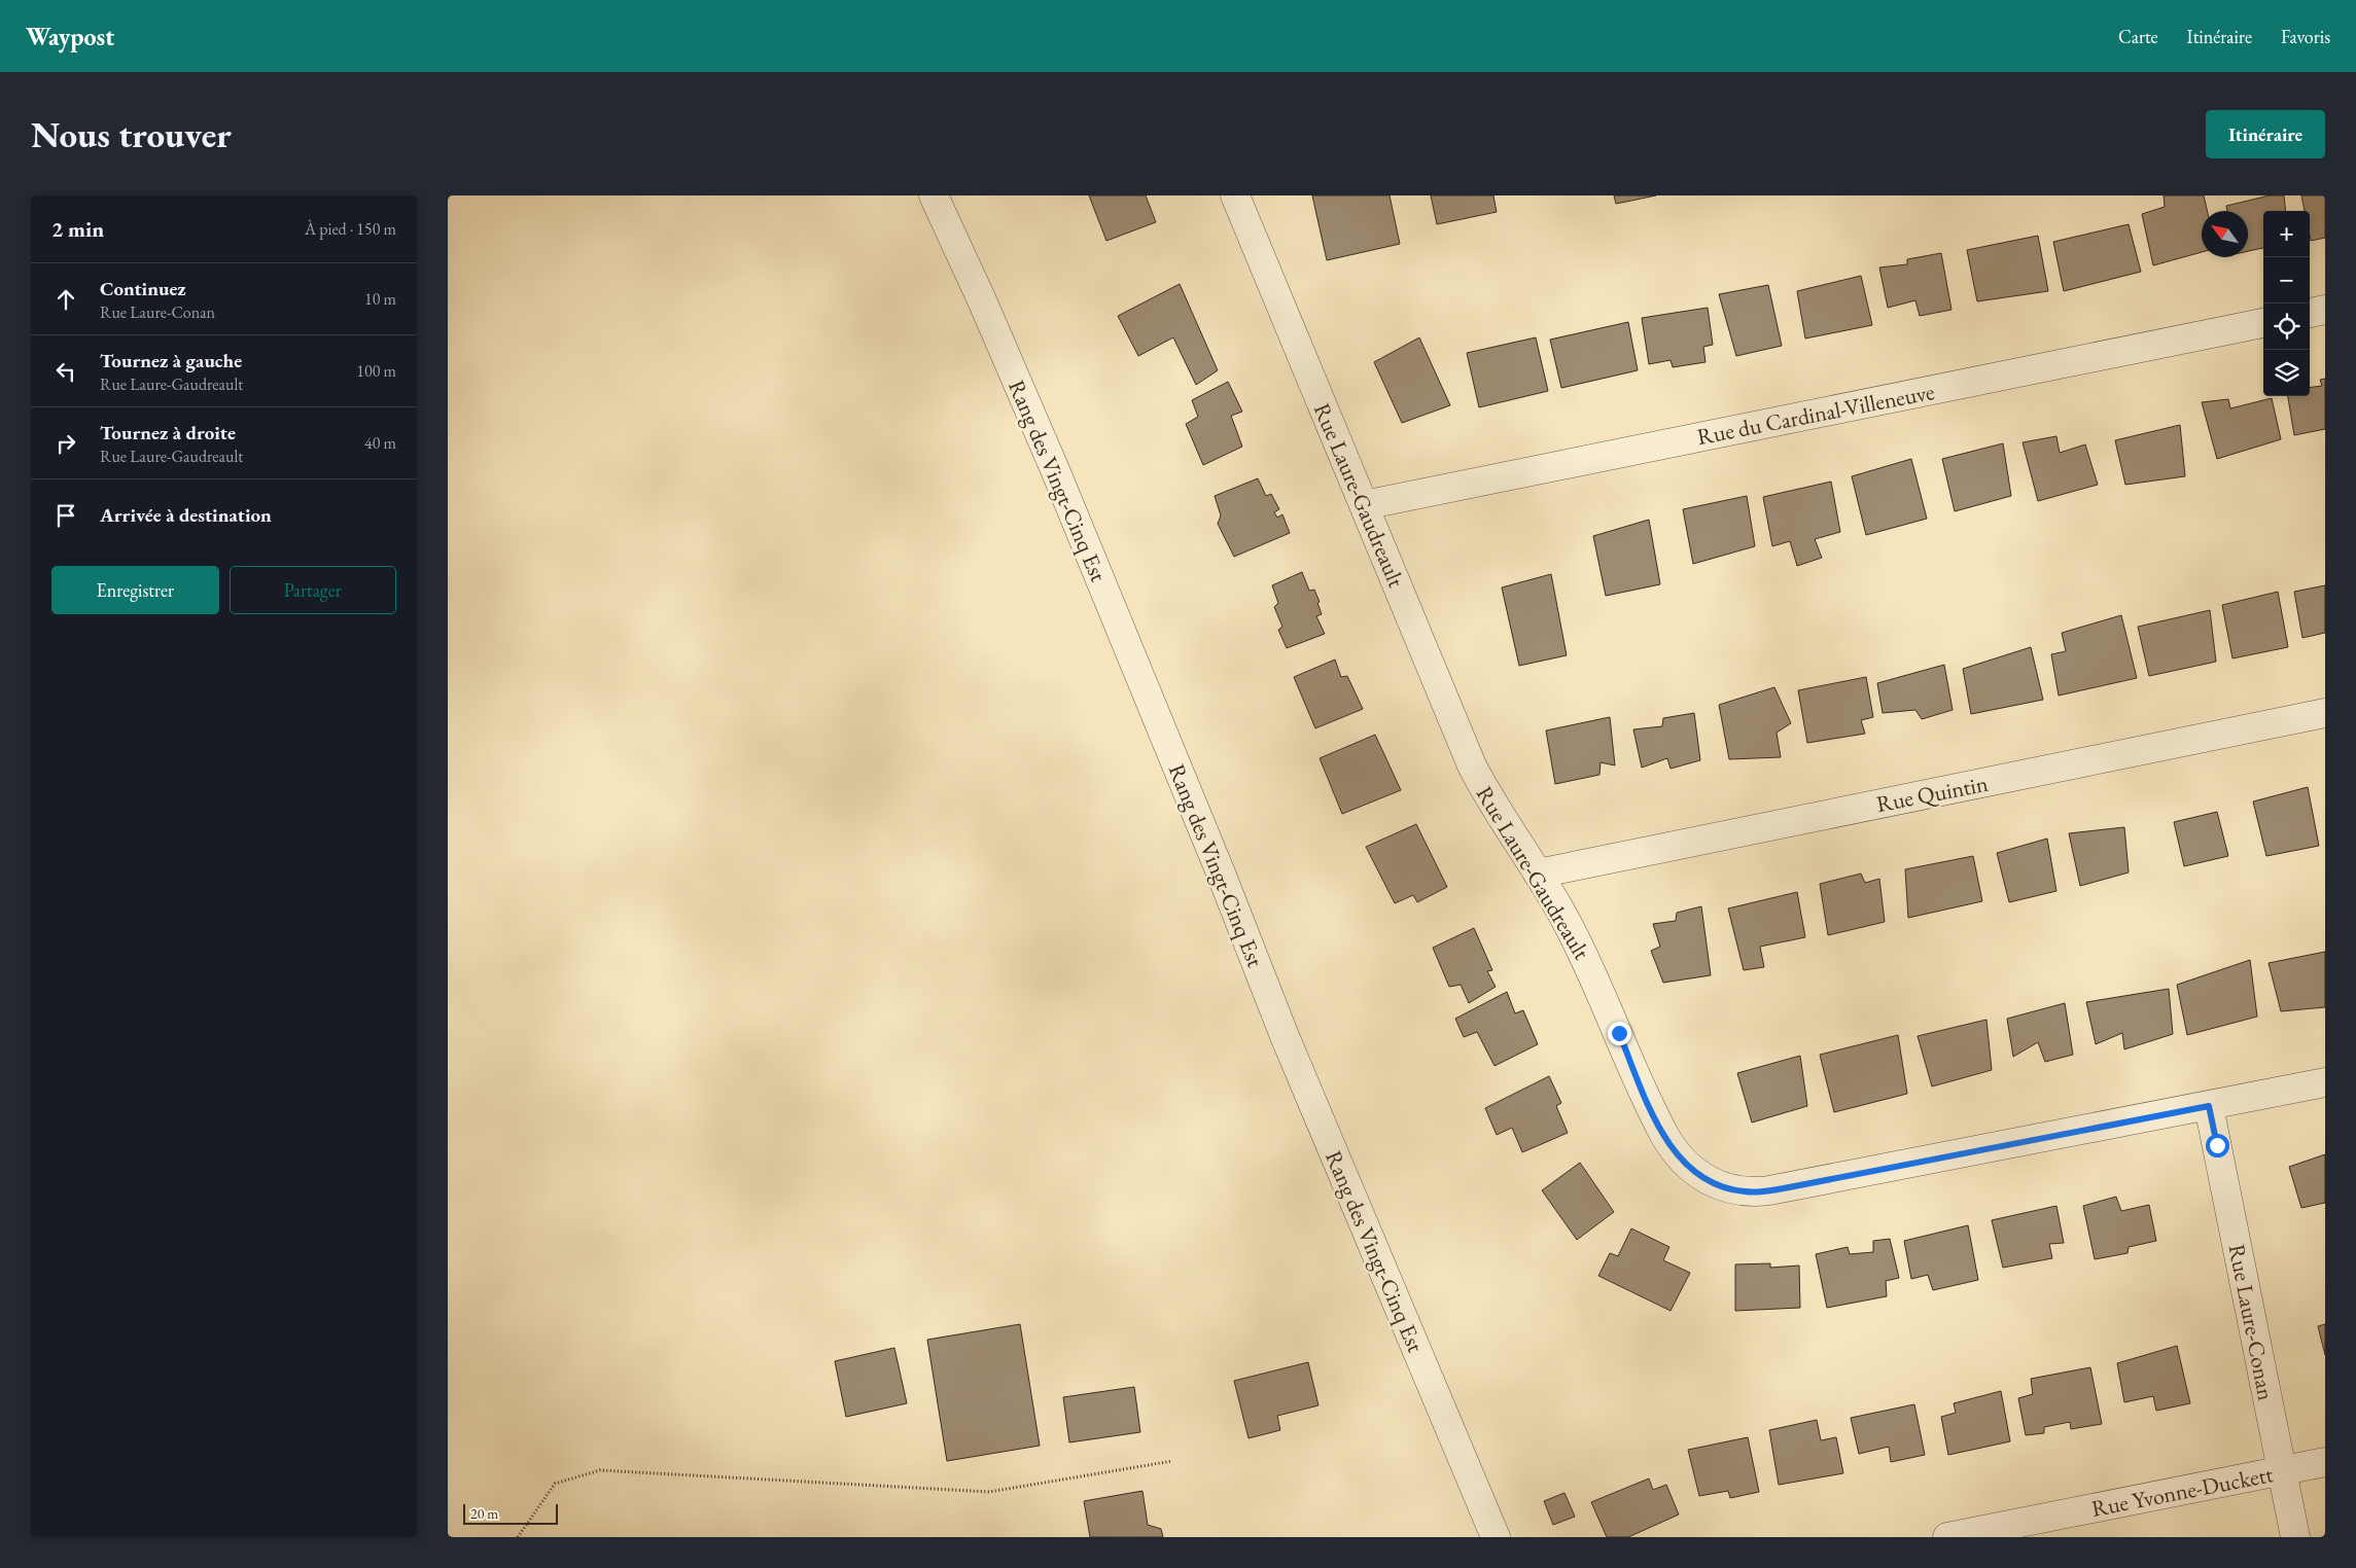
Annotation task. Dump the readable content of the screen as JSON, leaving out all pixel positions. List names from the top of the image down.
{
  "streets": {
    "street": [
      "Rue du Cardinal-Villeneuve",
      "Rang des Vingt-Cinq Est",
      "Rue Laure-Gaudreault",
      "Rue Quintin",
      "Rue Laure-Conan",
      "Rue Yvonne-Duckett"
    ]
  },
  "crossings": [
    ["Rue du Cardinal-Villeneuve", "Rue Laure-Gaudreault"],
    ["Rue Laure-Gaudreault", "Rue Quintin"],
    ["Rue Laure-Gaudreault", "Rue Laure-Conan"],
    ["Rue Laure-Conan", "Rue Yvonne-Duckett"]
  ],
  "scale_bar": "20 m",
  "north": "top left",
  "page": {
    "header": "Waypost",
    "nav": ["Carte", "Itinéraire", "Favoris"],
    "buttons": [
      "Itinéraire",
      ["Enregistrer", "Partager"]
    ],
    "title": "Nous trouver",
    "heading": ["2 min", "À pied · 150 m"],
    "map_buttons": ["+", "−"],
    "list": [
      ["Continuez", "Rue Laure-Conan", "10 m"],
      ["Tournez à gauche", "Rue Laure-Gaudreault", "100 m"],
      ["Tournez à droite", "Rue Laure-Gaudreault", "40 m"],
      "Arrivée à destination"
    ],
    "scale": "20 m"
  }
}
